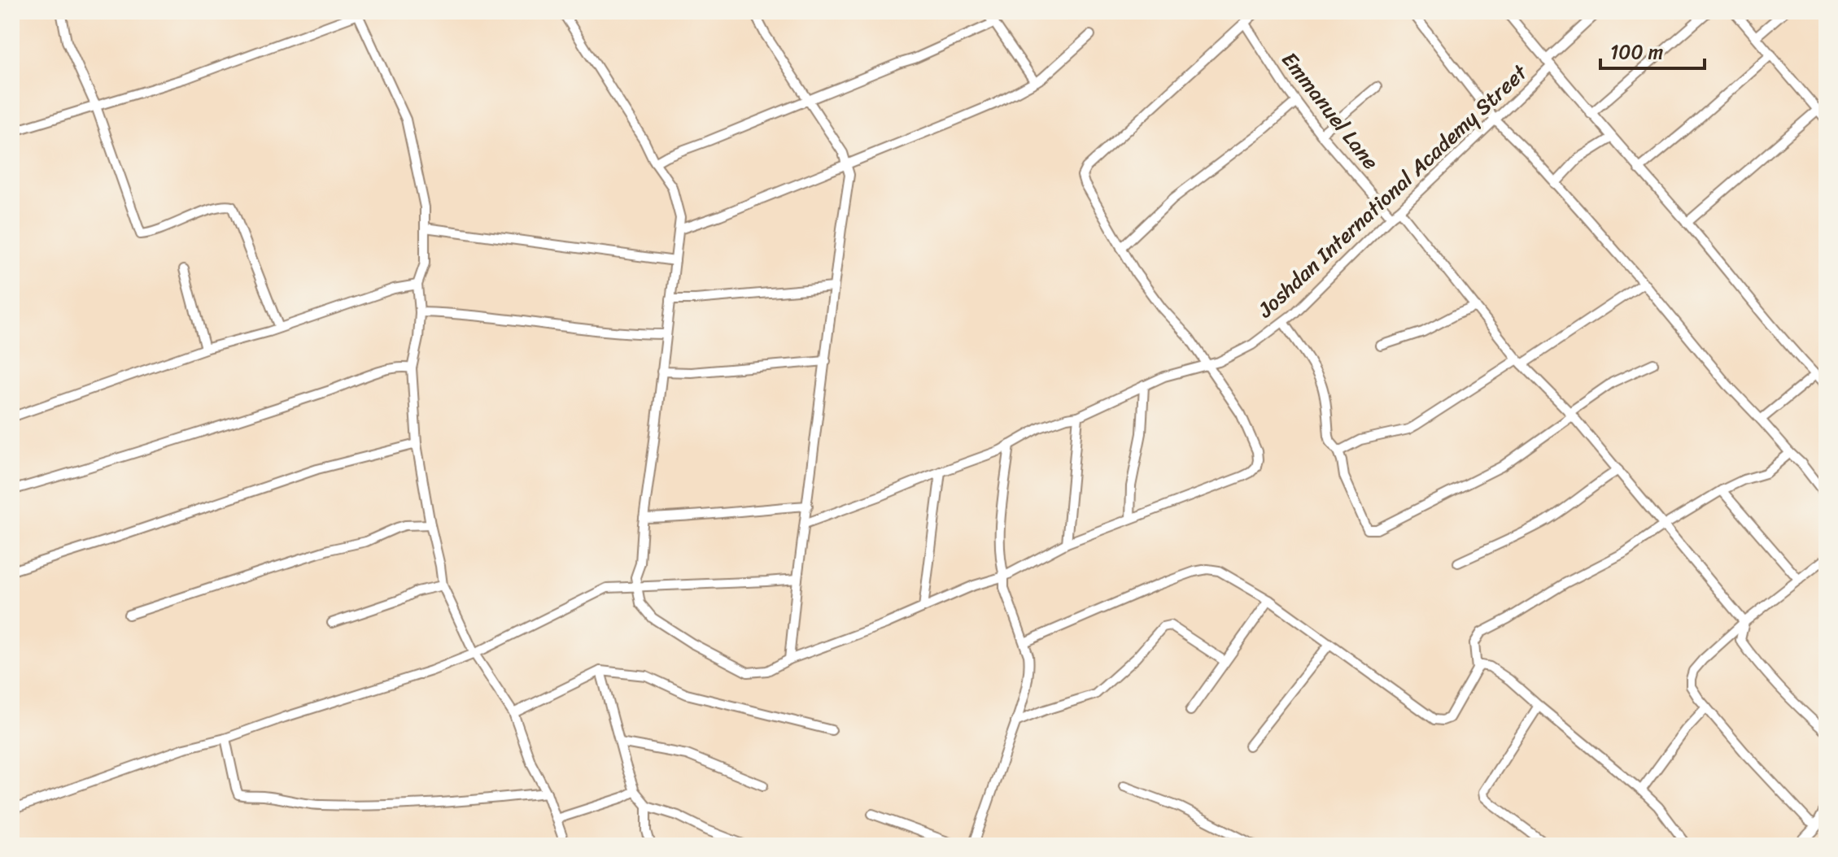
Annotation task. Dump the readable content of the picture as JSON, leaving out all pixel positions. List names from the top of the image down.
{
  "streets": {
    "street": ["Emmanuel Lane", "Joshdan International Academy Street"]
  },
  "crossings": [
    ["Emmanuel Lane", "Joshdan International Academy Street"]
  ],
  "scale_bar": "100 m"
}
